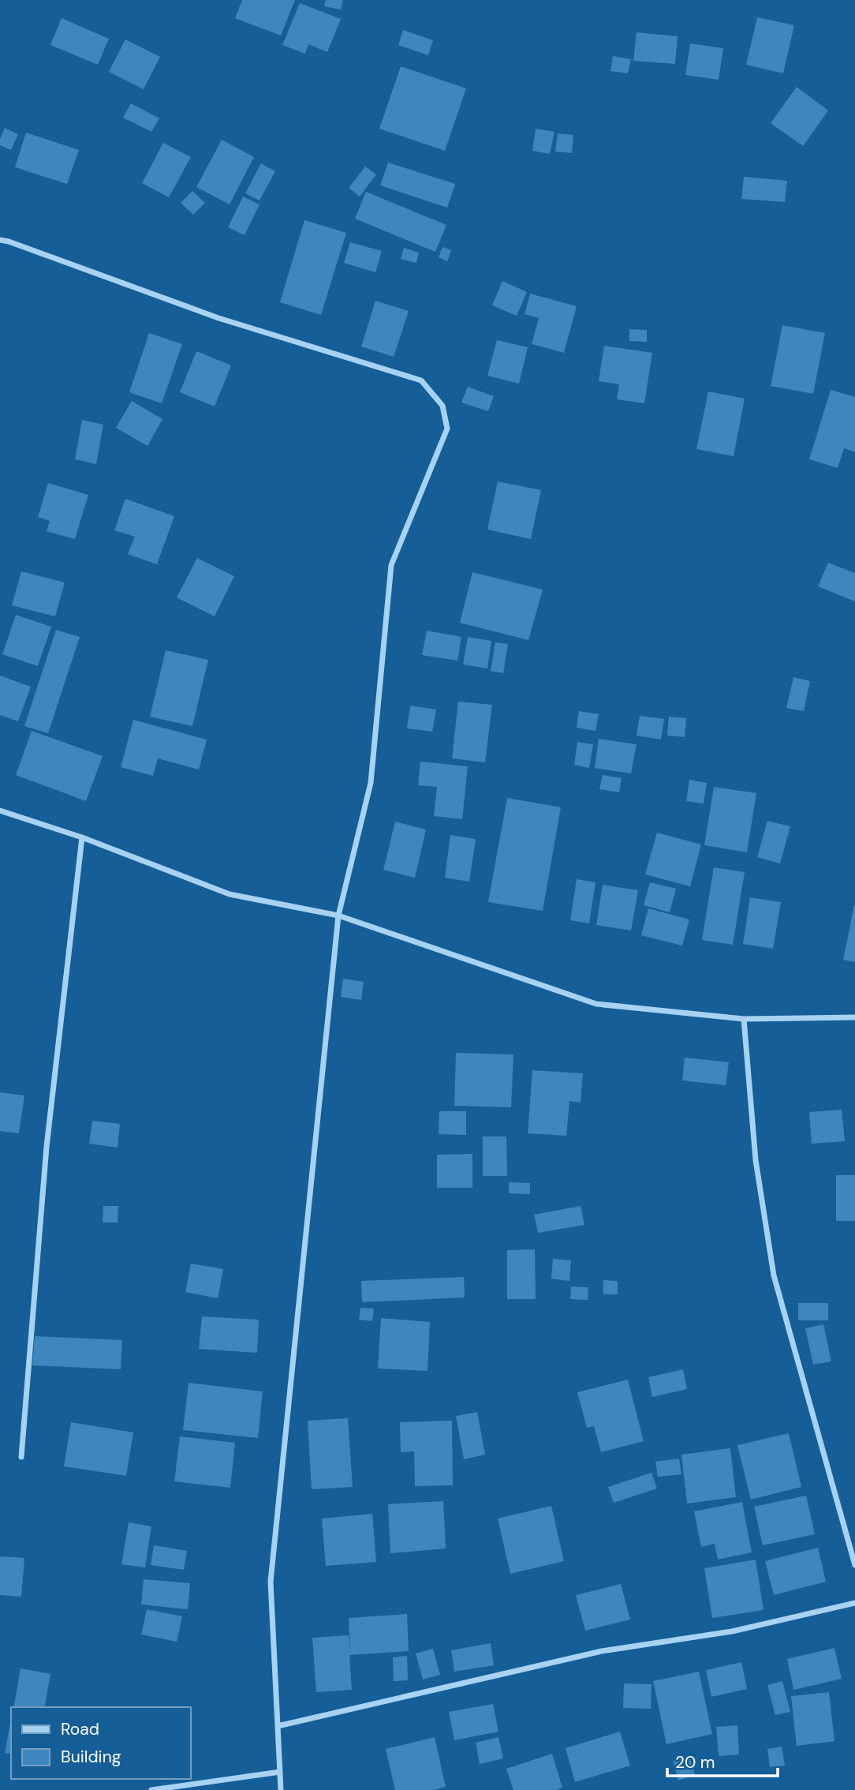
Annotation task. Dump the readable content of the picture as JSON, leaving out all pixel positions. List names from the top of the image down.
{
  "legend": ["Road", "Building"],
  "scale_bar": "20 m"
}
